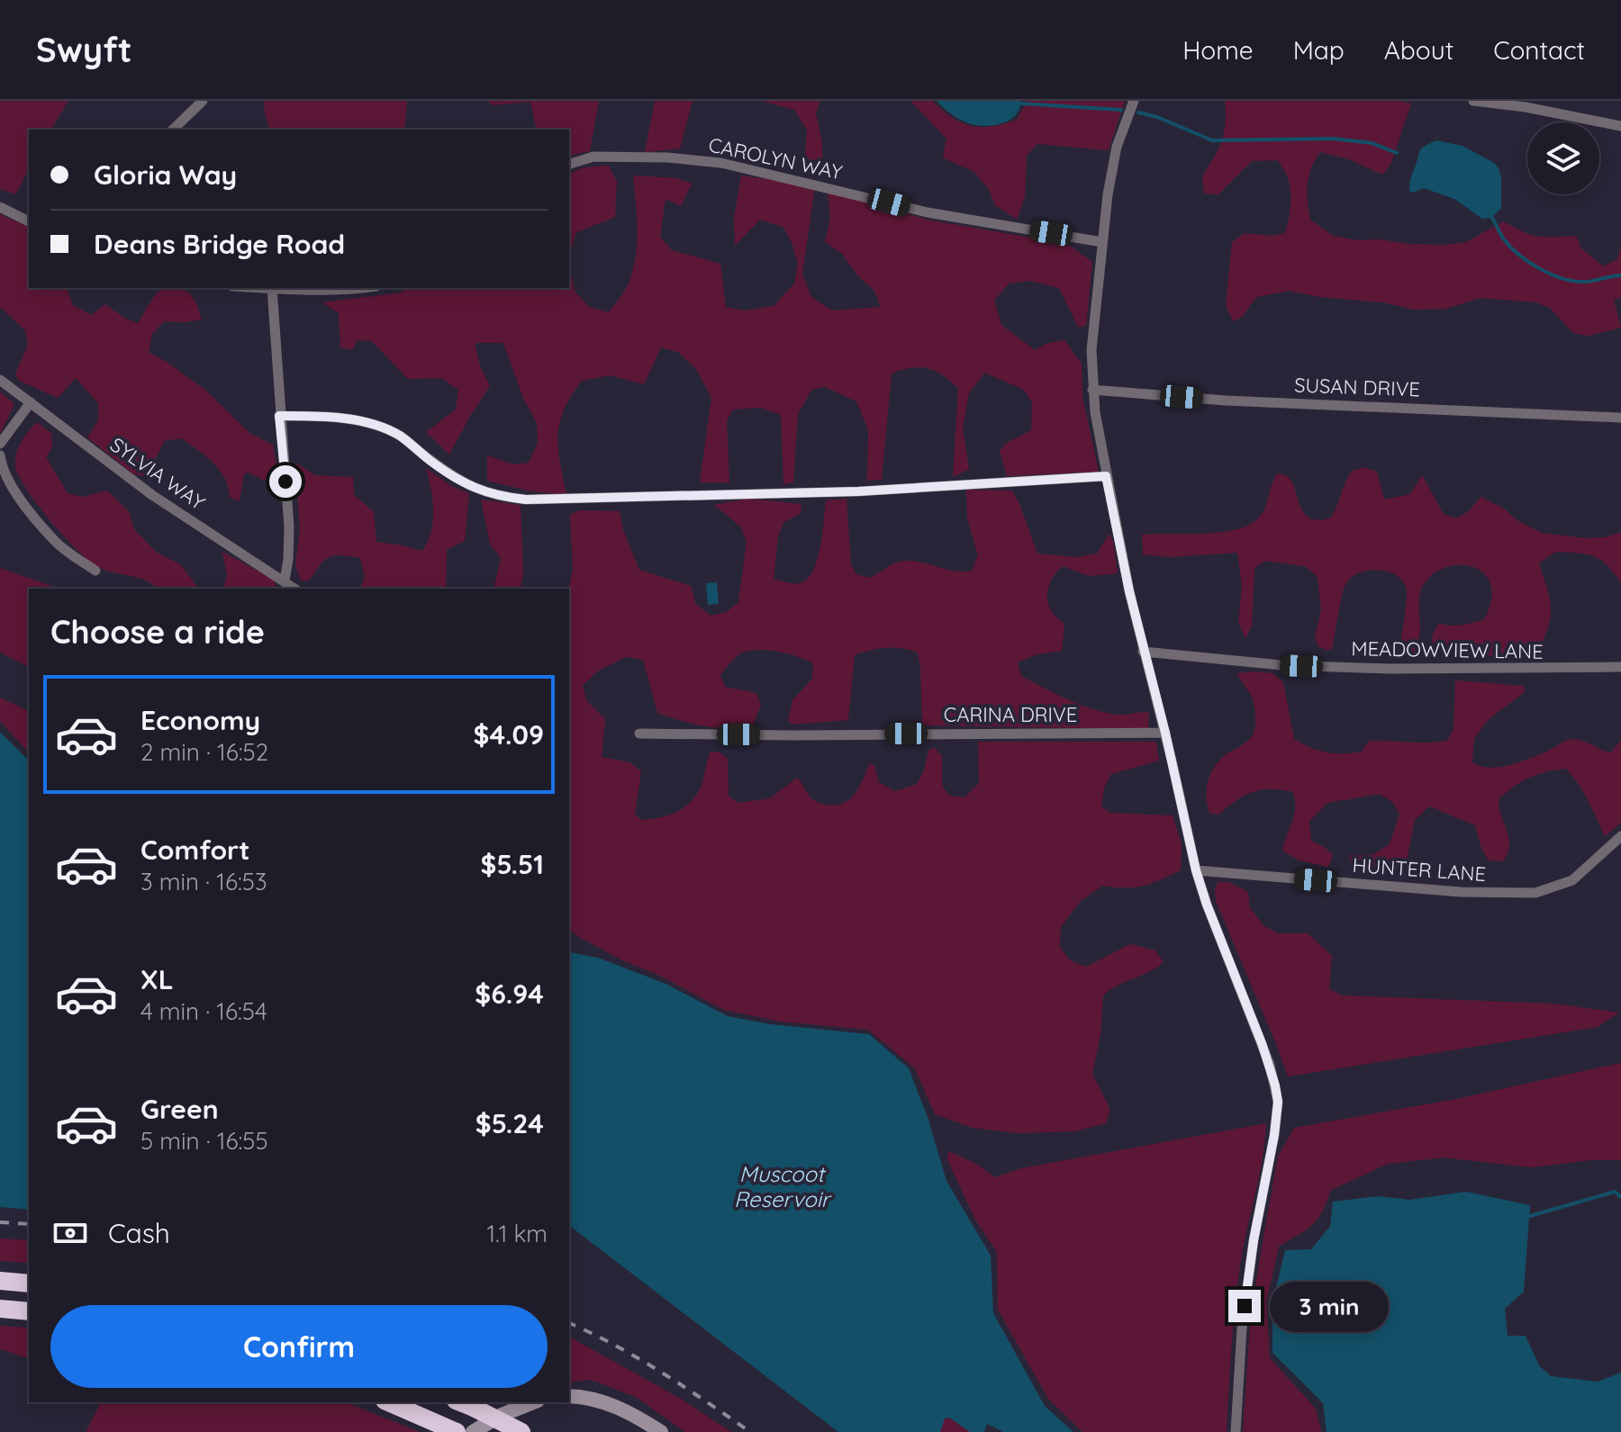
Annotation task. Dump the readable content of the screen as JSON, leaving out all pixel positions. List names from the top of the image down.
{
  "streets": {
    "street": [
      "CAROLYN WAY",
      "SUSAN DRIVE",
      "SYLVIA WAY",
      "MEADOWVIEW LANE",
      "CARINA DRIVE",
      "HUNTER LANE"
    ]
  },
  "water": ["Muscoot Reservoir"],
  "page": {
    "header": "Swyft",
    "nav": [
      "Home",
      "Map",
      "About",
      "Contact"
    ],
    "banner": ["Gloria Way", "Deans Bridge Road"],
    "heading": "Choose a ride",
    "list": [
      {
        "name": "Economy",
        "note": "2 min · 16:52",
        "value": "$4.09"
      },
      {
        "name": "Comfort",
        "note": "3 min · 16:53",
        "value": "$5.51"
      },
      {
        "name": "XL",
        "note": "4 min · 16:54",
        "value": "$6.94"
      },
      {
        "name": "Green",
        "note": "5 min · 16:55",
        "value": "$5.24"
      }
    ],
    "pay": ["Cash", "1.1 km"],
    "bubble": "3 min",
    "buttons": "Confirm"
  }
}
